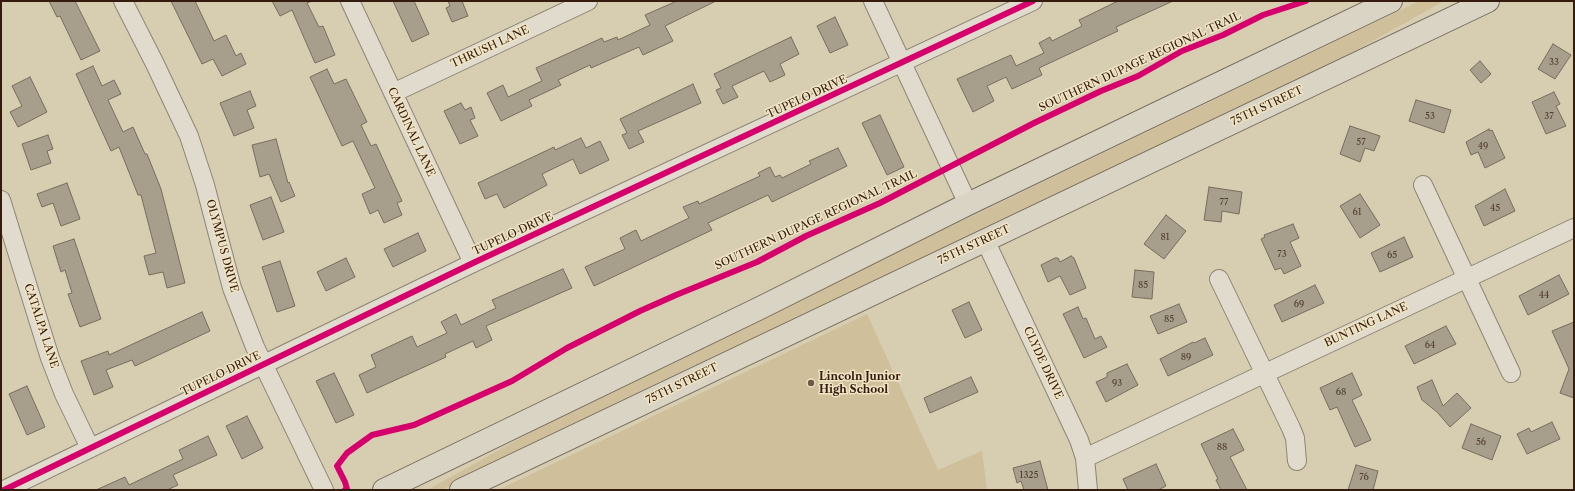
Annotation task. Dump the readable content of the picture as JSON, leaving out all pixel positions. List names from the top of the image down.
{
  "streets": {
    "main road": ["75TH STREET"],
    "street": [
      "THRUSH LANE",
      "TUPELO DRIVE",
      "CARDINAL LANE",
      "OLYMPUS DRIVE",
      "BUNTING LANE",
      "CATALPA LANE",
      "CLYDE DRIVE"
    ],
    "cycle path": ["SOUTHERN DUPAGE REGIONAL TRAIL"]
  },
  "crossings": [
    ["THRUSH LANE", "CARDINAL LANE"],
    ["TUPELO DRIVE", "CARDINAL LANE"],
    ["TUPELO DRIVE", "OLYMPUS DRIVE"],
    ["TUPELO DRIVE", "CATALPA LANE"],
    ["75TH STREET", "CLYDE DRIVE"],
    ["BUNTING LANE", "CLYDE DRIVE"]
  ],
  "places": ["Lincoln Junior High School"],
  "house_numbers": [
    "33",
    "53",
    "37",
    "57",
    "49",
    "77",
    "45",
    "61",
    "81",
    "73",
    "65",
    "85",
    "44",
    "69",
    "85",
    "64",
    "89",
    "93",
    "68",
    "56",
    "88",
    "1325",
    "76"
  ]
}
